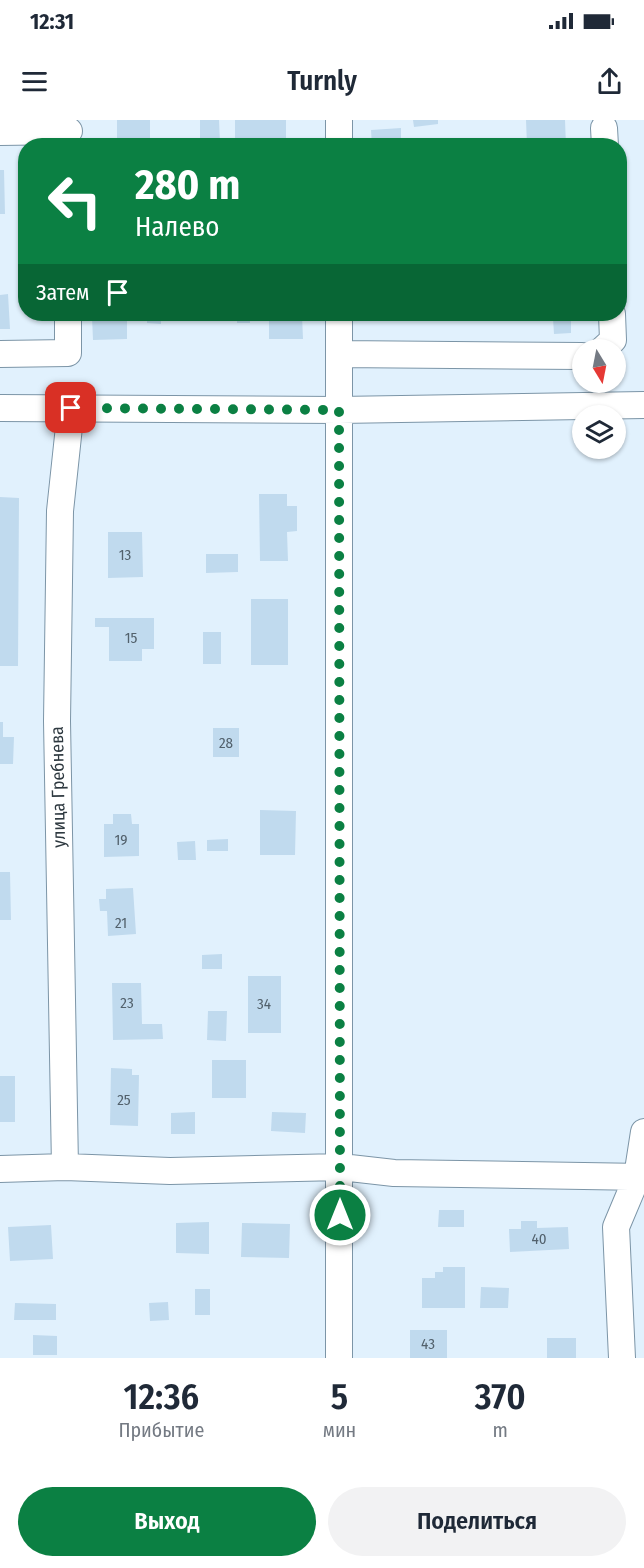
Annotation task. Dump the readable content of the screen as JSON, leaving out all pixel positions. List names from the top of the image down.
{
  "streets": {
    "street": ["улица Гребнева"]
  },
  "house_numbers": [
    "13",
    "15",
    "28",
    "19",
    "21",
    "23",
    "34",
    "25",
    "40",
    "43"
  ],
  "north": "bottom",
  "page": {
    "status": "12:31",
    "header": "Turnly",
    "turn": ["280 m", "Налево"],
    "then": "Затем",
    "eta": [
      "12:36",
      "Прибытие",
      "5",
      "мин",
      "370",
      "m"
    ],
    "buttons": ["Выход", "Поделиться"]
  }
}
